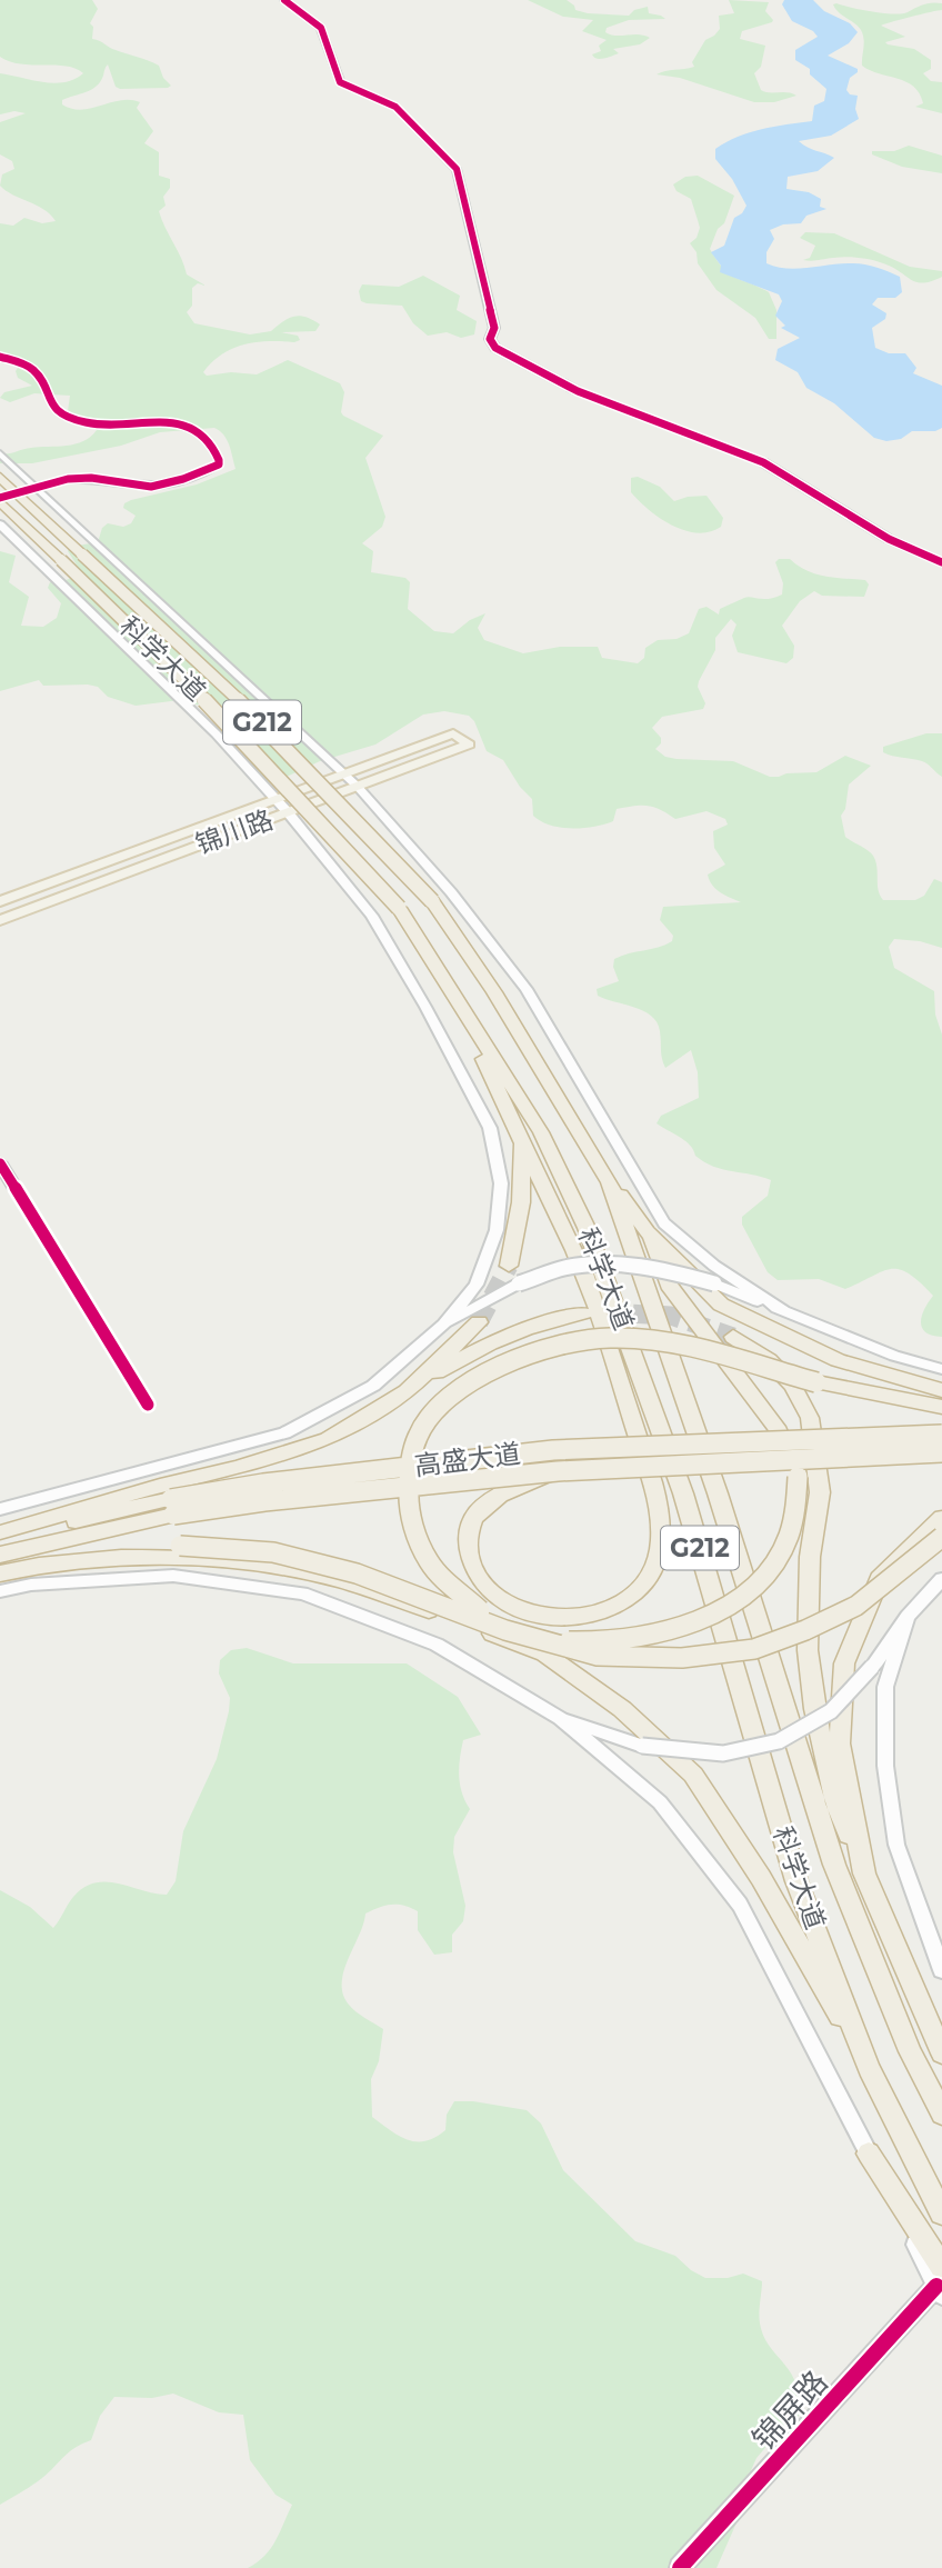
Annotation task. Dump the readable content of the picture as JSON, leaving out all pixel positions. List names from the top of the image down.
{
  "streets": {
    "highway": ["科学大道", "G212", "高盛大道"],
    "main road": ["锦川路", "锦屏路"]
  },
  "crossings": [
    ["科学大道", "锦川路"]
  ]
}
